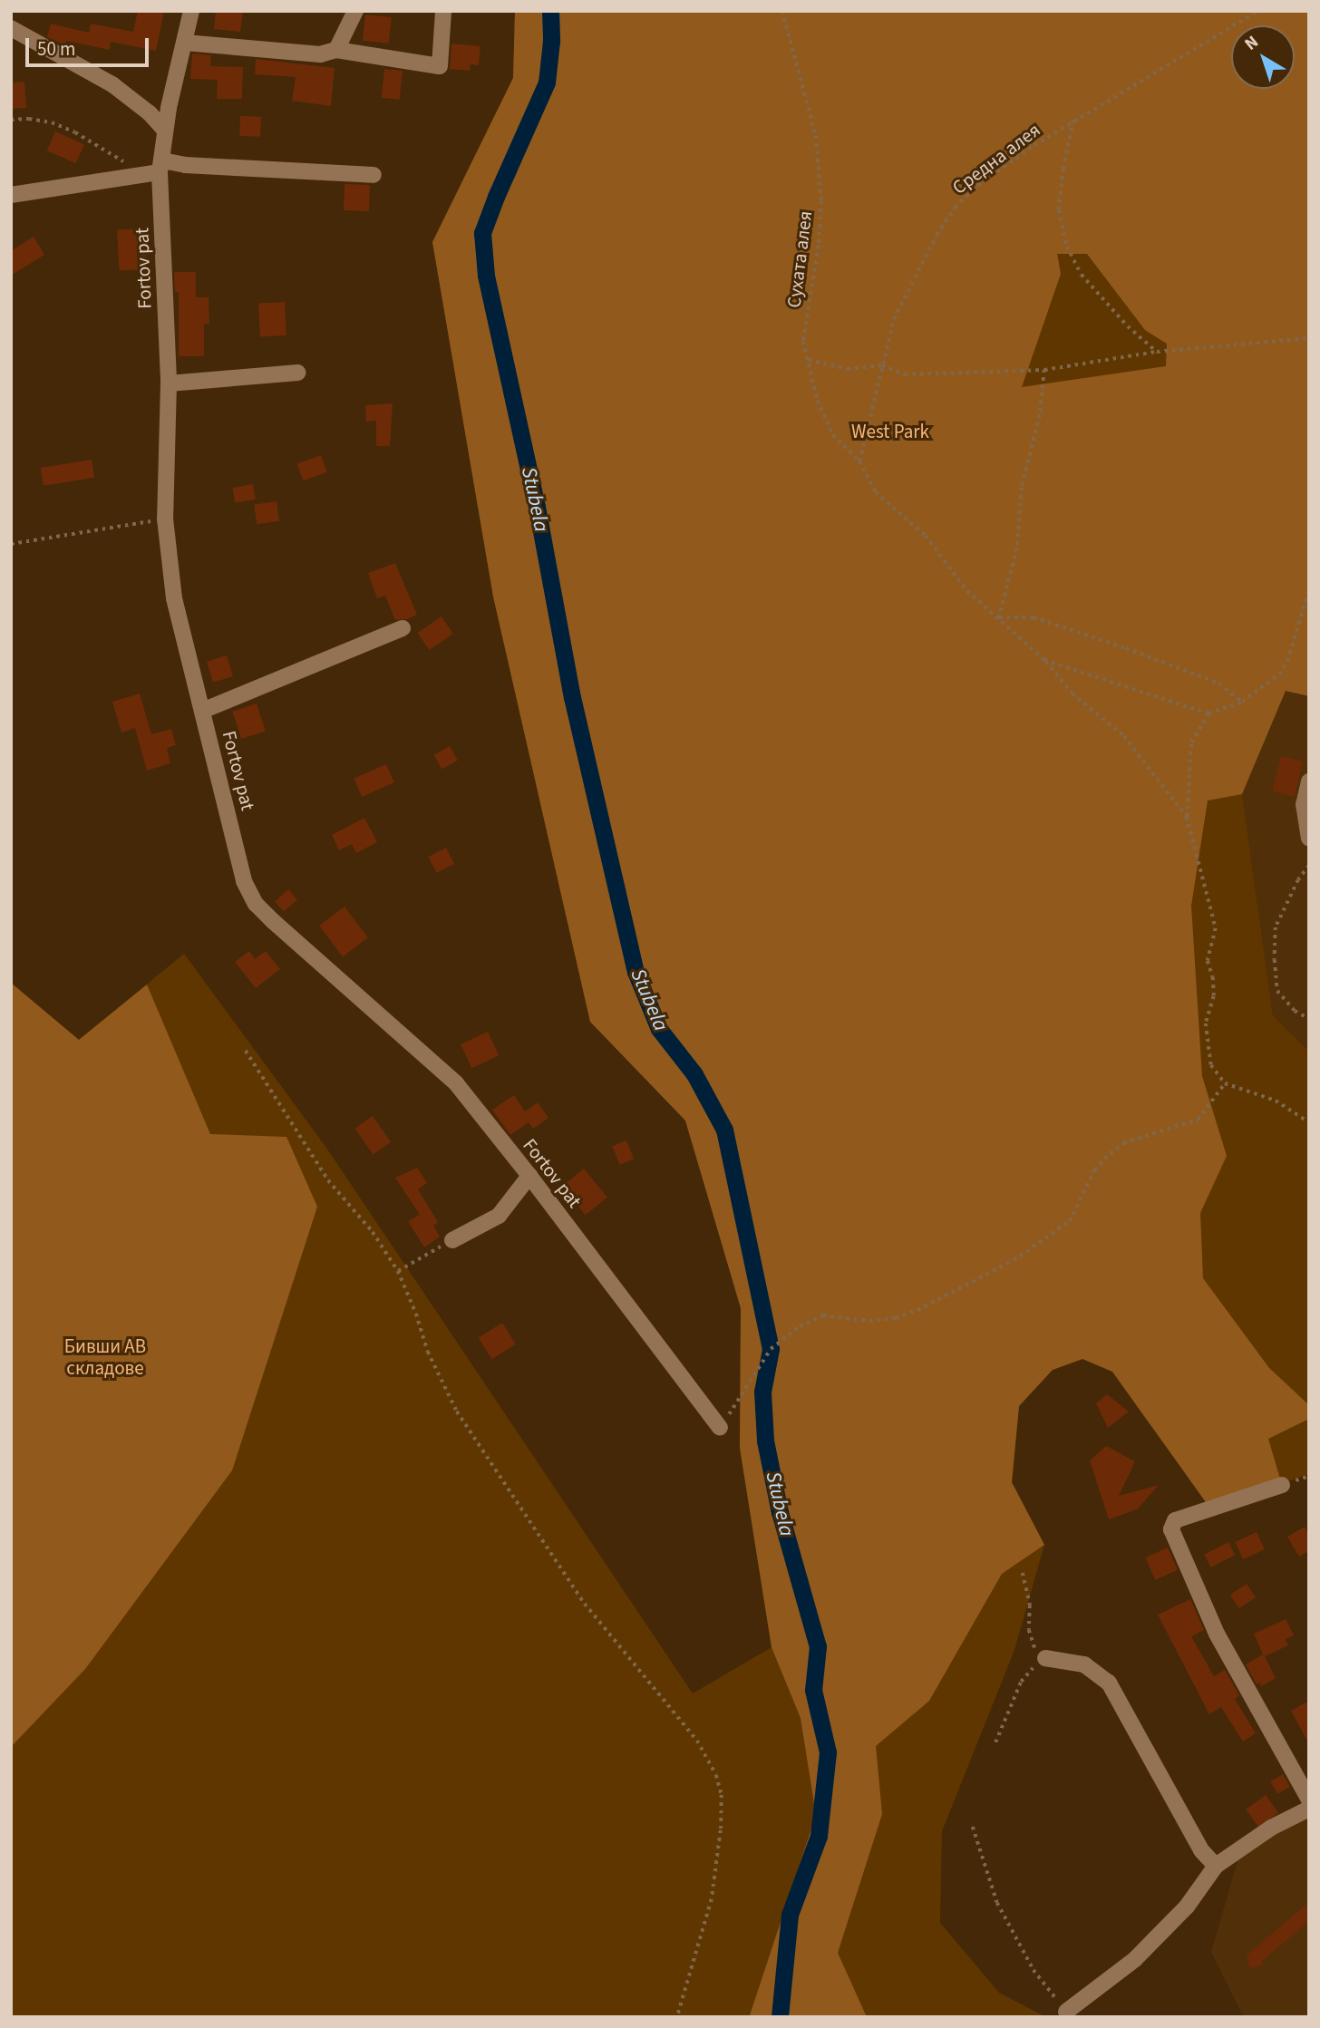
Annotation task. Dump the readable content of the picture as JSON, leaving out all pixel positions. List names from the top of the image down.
{
  "streets": {
    "street": ["Fortov pat"],
    "path": ["Средна алея", "Сухата алея"]
  },
  "crossings": [
    ["Средна алея", "Сухата алея"]
  ],
  "water": ["Stubela"],
  "parks": ["West Park", "Бивши АВ складове"],
  "scale_bar": "50 m",
  "north": "top left"
}
